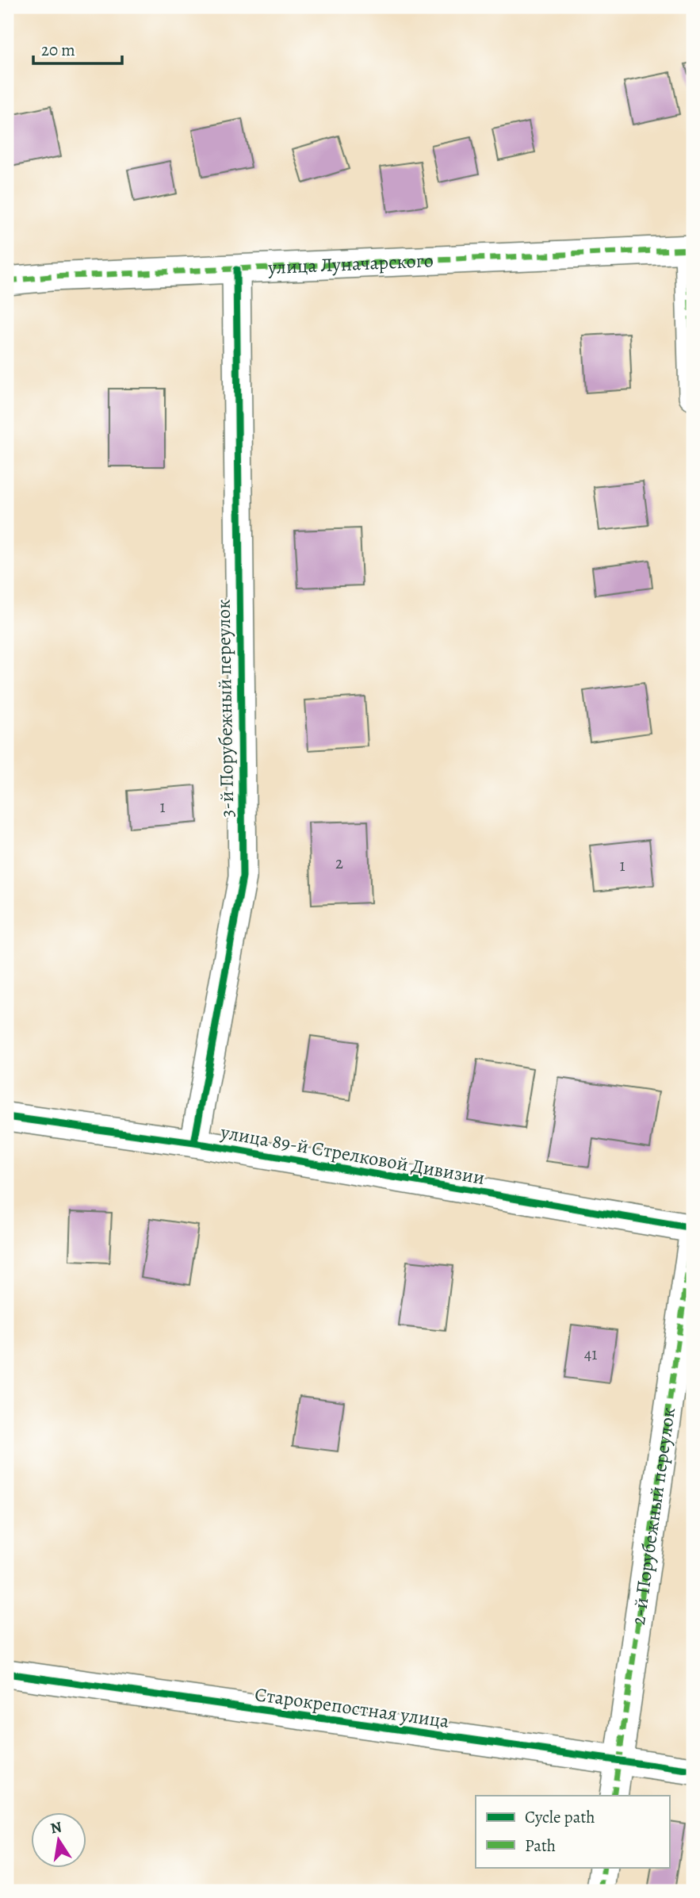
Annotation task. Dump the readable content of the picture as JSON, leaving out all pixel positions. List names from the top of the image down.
{
  "streets": {
    "street": [
      "улица Луначарского",
      "3-й Порубежный переулок",
      "улица 89-й Стрелковой Дивизии",
      "2-й Порубежный переулок",
      "Старокрепостная улица"
    ]
  },
  "crossings": [
    ["улица Луначарского", "3-й Порубежный переулок"],
    ["3-й Порубежный переулок", "улица 89-й Стрелковой Дивизии"],
    ["2-й Порубежный переулок", "Старокрепостная улица"]
  ],
  "house_numbers": [
    "1",
    "2",
    "1",
    "41"
  ],
  "legend": ["Cycle path", "Path"],
  "scale_bar": "20 m",
  "north": "top"
}
